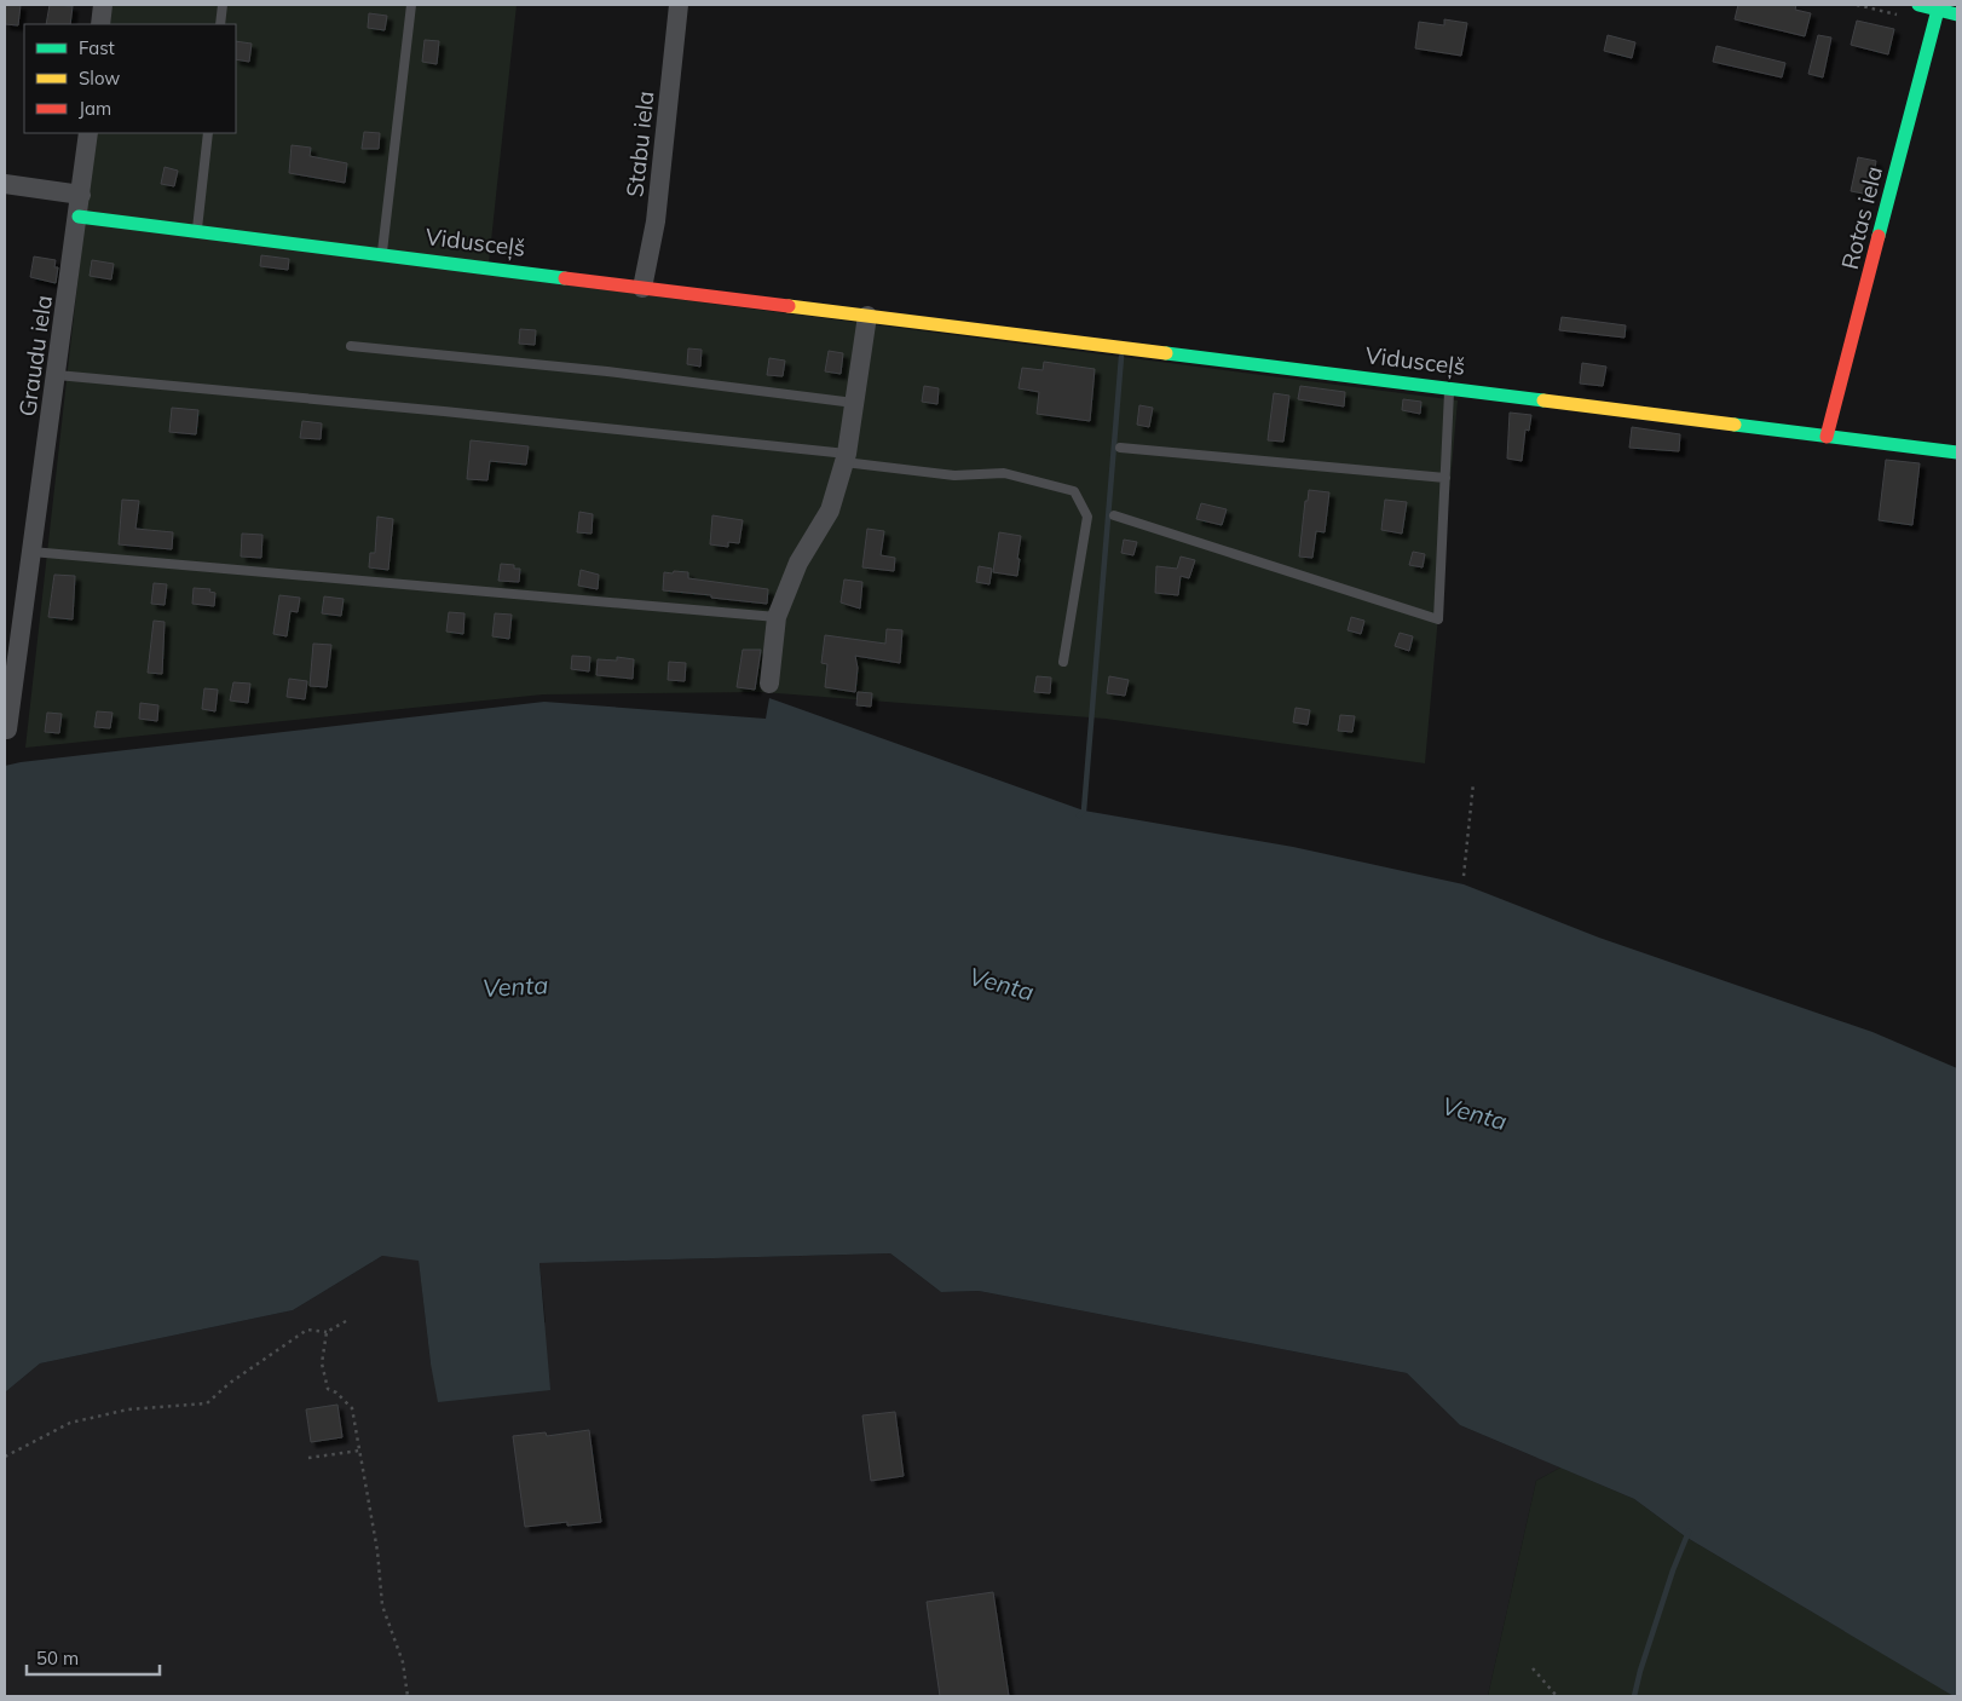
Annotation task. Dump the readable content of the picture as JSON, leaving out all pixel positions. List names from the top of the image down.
{
  "streets": {
    "street": [
      "Stabu iela",
      "Rotas iela",
      "Vidusceļš",
      "Graudu iela"
    ]
  },
  "crossings": [
    ["Stabu iela", "Vidusceļš"],
    ["Rotas iela", "Vidusceļš"],
    ["Vidusceļš", "Graudu iela"]
  ],
  "water": ["Venta"],
  "legend": ["Fast", "Slow", "Jam"],
  "scale_bar": "50 m"
}
